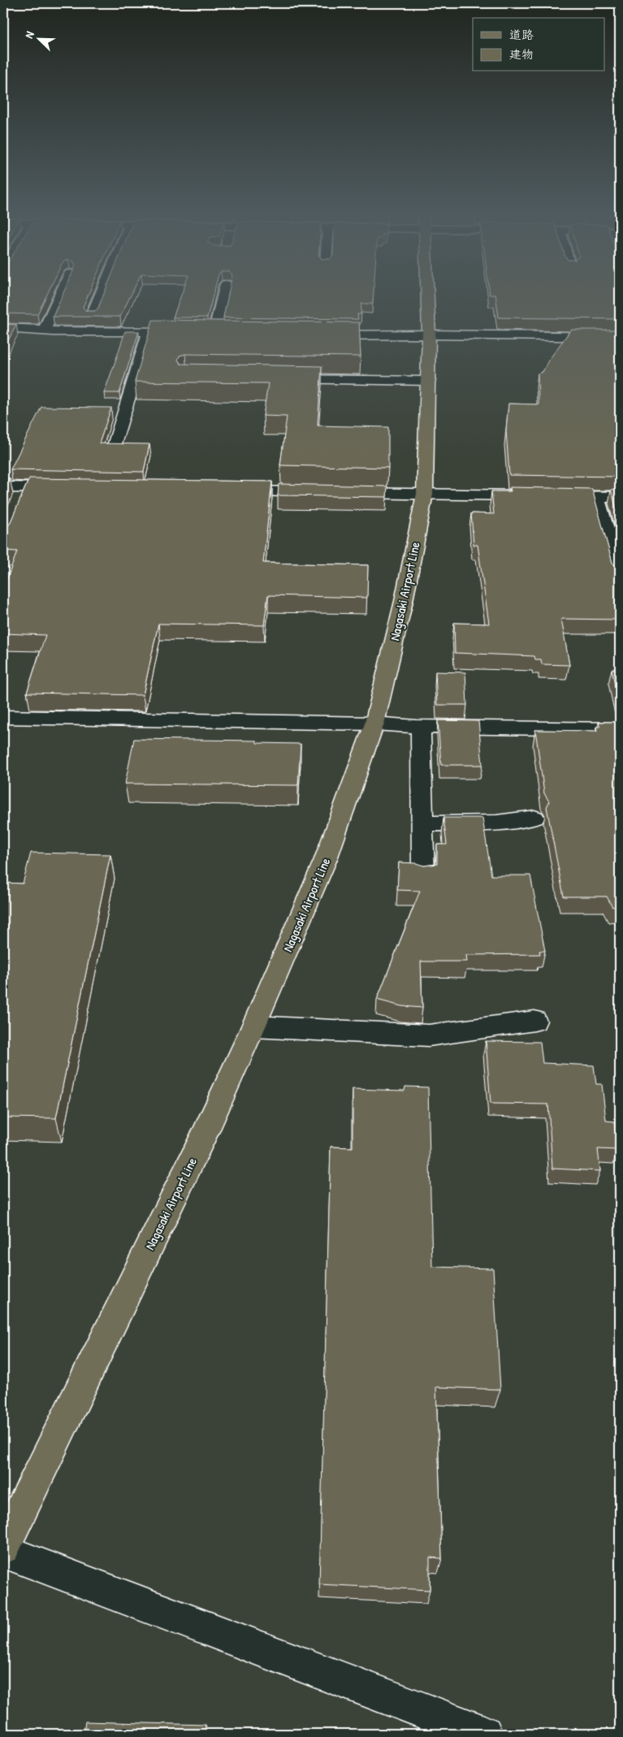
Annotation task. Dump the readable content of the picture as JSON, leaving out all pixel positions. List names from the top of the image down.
{
  "streets": {
    "main road": ["Nagasaki Airport Line"]
  },
  "legend": ["道路", "建物"],
  "north": "top left"
}
